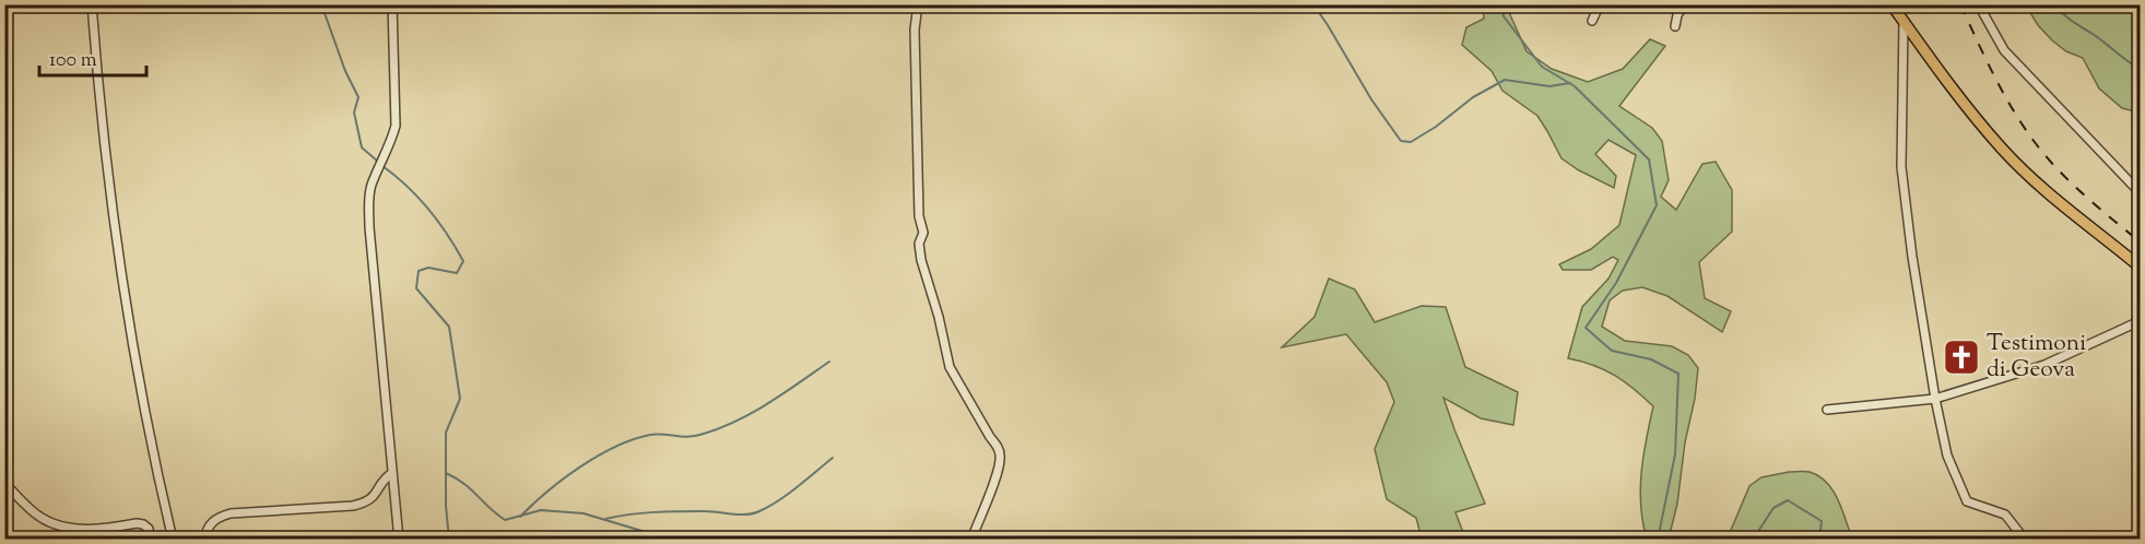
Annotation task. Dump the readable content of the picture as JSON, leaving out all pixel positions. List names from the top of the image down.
{
  "places": {
    "church": ["Testimoni di Geova"]
  },
  "scale_bar": "100 m"
}
